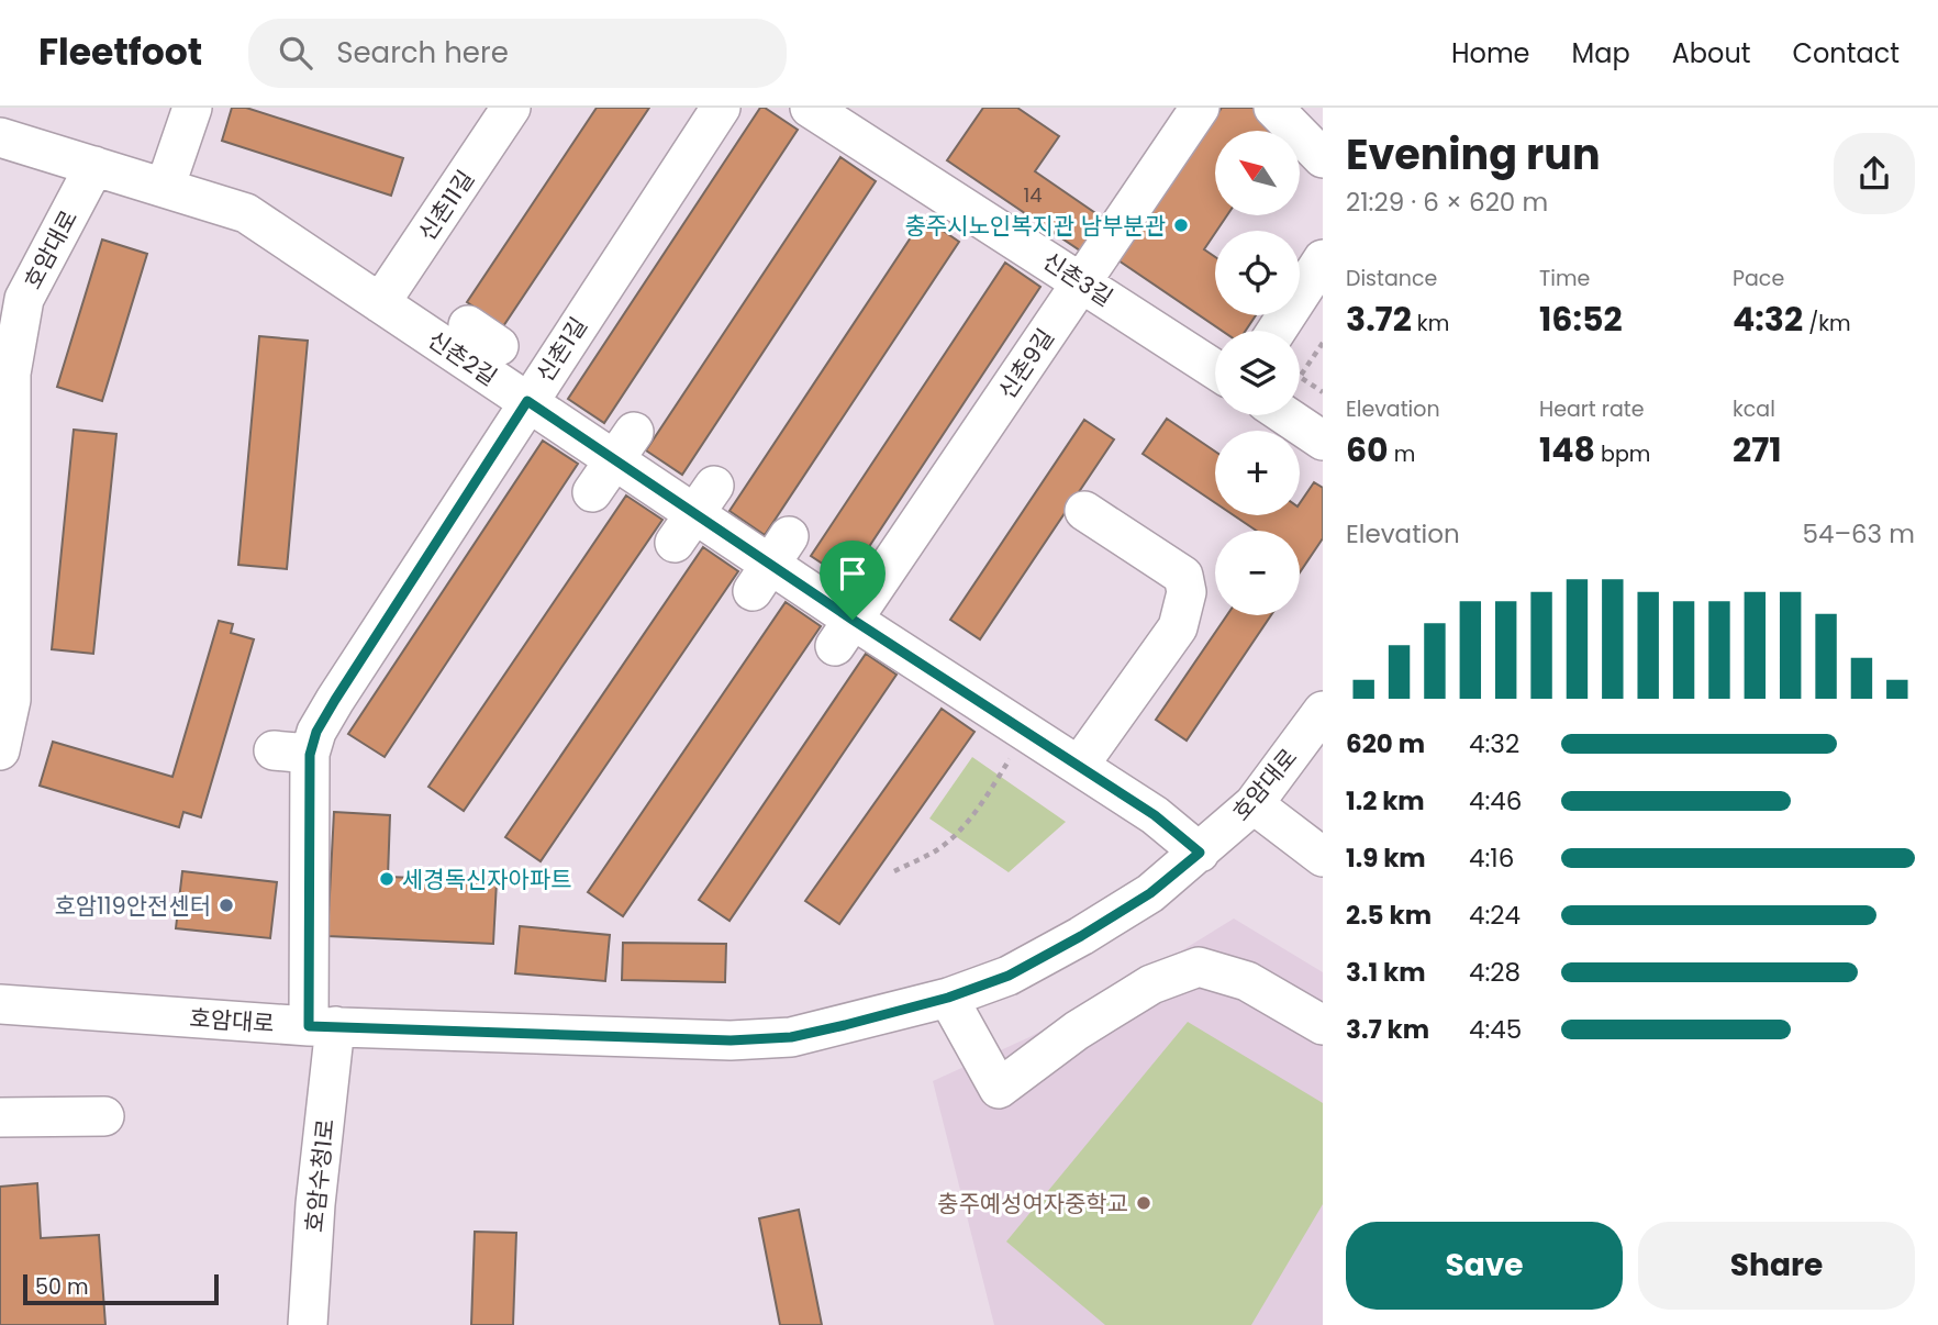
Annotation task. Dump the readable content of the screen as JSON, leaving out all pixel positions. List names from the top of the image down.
{
  "streets": {
    "street": [
      "신촌11길",
      "호암대로",
      "신촌3길",
      "신촌1길",
      "신촌2길",
      "신촌9길",
      "호암수청1로"
    ]
  },
  "crossings": [
    ["신촌11길", "신촌2길"],
    ["호암대로", "신촌1길"],
    ["호암대로", "신촌2길"],
    ["호암대로", "호암수청1로"],
    ["신촌3길", "신촌9길"],
    ["신촌1길", "신촌2길"],
    ["신촌1길", "호암수청1로"],
    ["신촌2길", "신촌9길"]
  ],
  "places": [
    "충주시노인복지관 남부분관",
    "세경독신자아파트",
    "호암119안전센터",
    "충주예성여자중학교"
  ],
  "house_numbers": ["14"],
  "scale_bar": "50 m",
  "north": "top left",
  "page": {
    "header": "Fleetfoot",
    "search": "Search here",
    "nav": [
      "Home",
      "Map",
      "About",
      "Contact"
    ],
    "heading": ["Evening run", "21:29 · 6 × 620 m"],
    "map_buttons": ["+", "−"],
    "stats": [
      ["Distance", "3.72 km"],
      ["Time", "16:52"],
      ["Pace", "4:32 /km"],
      ["Elevation", "60 m"],
      ["Heart rate", "148 bpm"],
      ["kcal", "271"]
    ],
    "chart": ["Elevation", "54–63 m"],
    "list": [
      {
        "name": "620 m",
        "note": "4:32"
      },
      {
        "name": "1.2 km",
        "note": "4:46"
      },
      {
        "name": "1.9 km",
        "note": "4:16"
      },
      {
        "name": "2.5 km",
        "note": "4:24"
      },
      {
        "name": "3.1 km",
        "note": "4:28"
      },
      {
        "name": "3.7 km",
        "note": "4:45"
      }
    ],
    "buttons": ["Save", "Share"],
    "scale": "50 m"
  }
}
